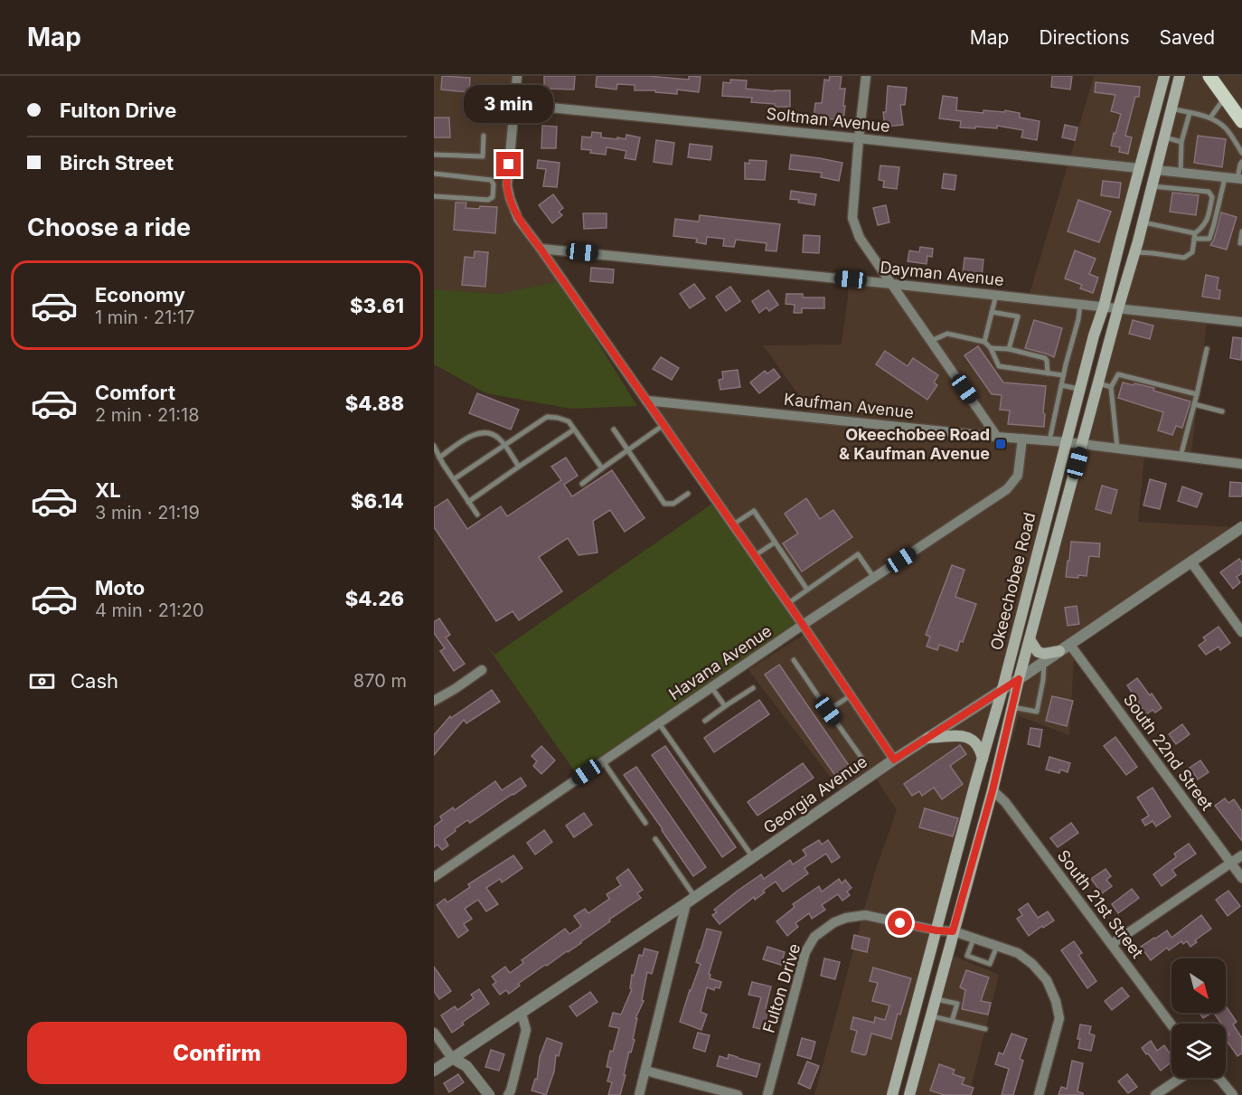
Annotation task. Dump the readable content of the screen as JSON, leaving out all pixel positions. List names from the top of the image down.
{
  "streets": {
    "main road": ["Okeechobee Road"],
    "street": [
      "Soltman Avenue",
      "Dayman Avenue",
      "Kaufman Avenue",
      "Havana Avenue",
      "South 22nd Street",
      "Georgia Avenue",
      "South 21st Street",
      "Fulton Drive"
    ]
  },
  "crossings": [
    ["Soltman Avenue", "Okeechobee Road"],
    ["Dayman Avenue", "Okeechobee Road"],
    ["Kaufman Avenue", "Okeechobee Road"],
    ["Kaufman Avenue", "Havana Avenue"],
    ["Okeechobee Road", "Georgia Avenue"],
    ["Okeechobee Road", "South 21st Street"],
    ["Okeechobee Road", "Fulton Drive"],
    ["South 22nd Street", "Georgia Avenue"]
  ],
  "places": {
    "transit": ["Okeechobee Road & Kaufman Avenue"]
  },
  "north": "bottom right",
  "page": {
    "header": "Map",
    "nav": ["Map", "Directions", "Saved"],
    "banner": ["Fulton Drive", "Birch Street"],
    "bubble": "3 min",
    "heading": "Choose a ride",
    "list": [
      {
        "name": "Economy",
        "note": "1 min · 21:17",
        "value": "$3.61"
      },
      {
        "name": "Comfort",
        "note": "2 min · 21:18",
        "value": "$4.88"
      },
      {
        "name": "XL",
        "note": "3 min · 21:19",
        "value": "$6.14"
      },
      {
        "name": "Moto",
        "note": "4 min · 21:20",
        "value": "$4.26"
      }
    ],
    "pay": ["Cash", "870 m"],
    "buttons": "Confirm"
  }
}
